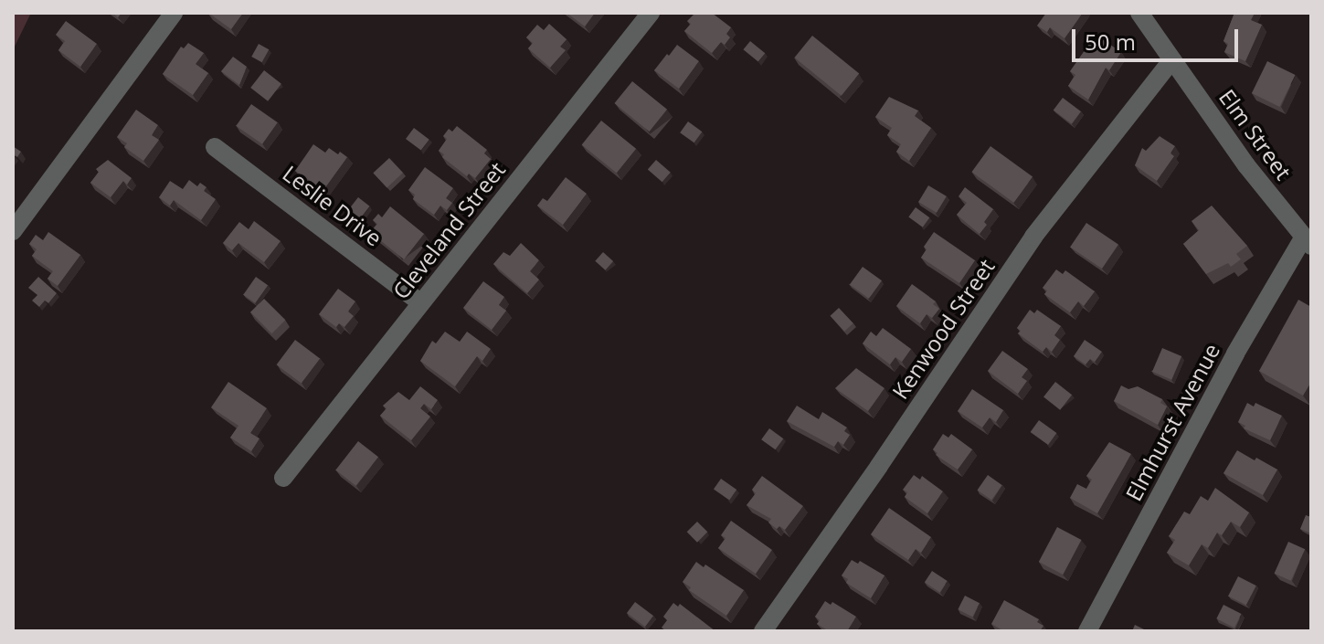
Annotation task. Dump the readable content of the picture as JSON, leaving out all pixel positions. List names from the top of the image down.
{
  "streets": {
    "street": [
      "Elm Street",
      "Leslie Drive",
      "Cleveland Street",
      "Kenwood Street",
      "Elmhurst Avenue"
    ]
  },
  "crossings": [
    ["Elm Street", "Kenwood Street"],
    ["Elm Street", "Elmhurst Avenue"],
    ["Leslie Drive", "Cleveland Street"]
  ],
  "scale_bar": "50 m"
}
